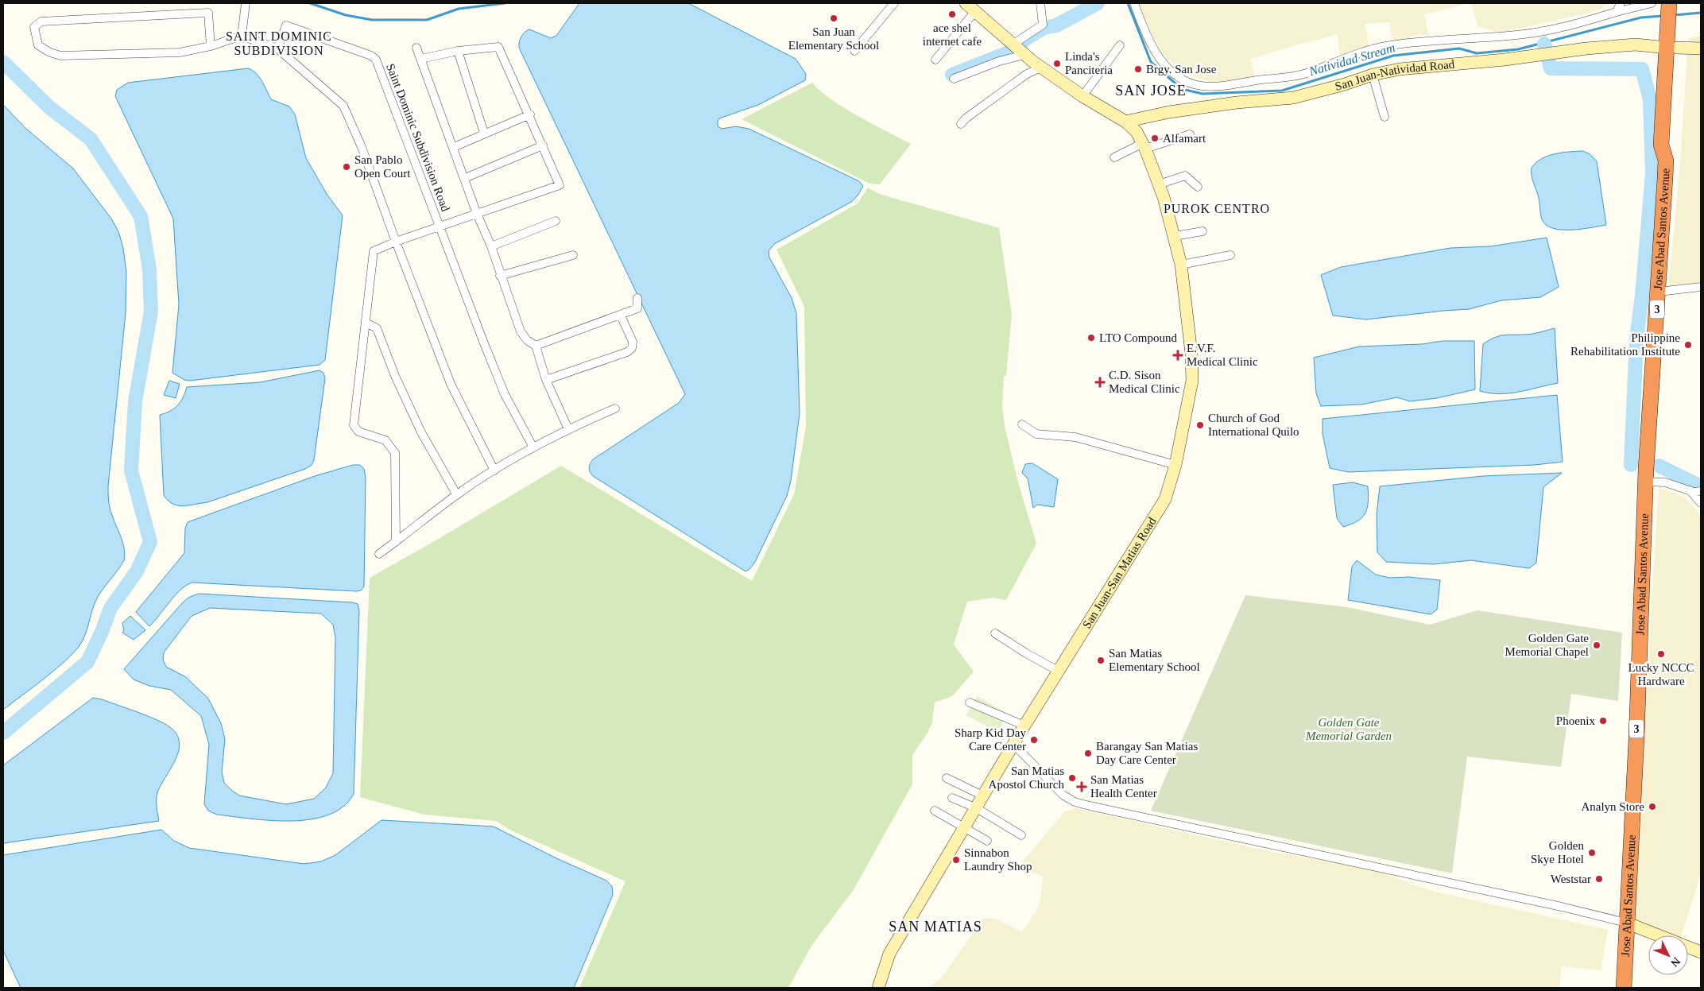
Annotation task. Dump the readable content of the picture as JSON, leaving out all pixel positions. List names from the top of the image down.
{
  "streets": {
    "highway": ["Jose Abad Santos Avenue", "3"],
    "street": ["San Juan-Natividad Road", "Saint Dominic Subdivision Road", "San Juan-San Matias Road"]
  },
  "crossings": [
    ["San Juan-Natividad Road", "Jose Abad Santos Avenue"],
    ["San Juan-Natividad Road", "San Juan-San Matias Road"]
  ],
  "districts": [
    "SAINT DOMINIC SUBDIVISION",
    "SAN JOSE",
    "PUROK CENTRO",
    "SAN MATIAS"
  ],
  "water": ["Natividad Stream"],
  "parks": ["Golden Gate Memorial Garden"],
  "places": {
    "other": [
      "ace shel internet cafe",
      "San Juan Elementary School",
      "Linda's Panciteria",
      "Brgy. San Jose",
      "Alfamart",
      "San Pablo Open Court",
      "LTO Compound",
      "Philippine Rehabilitation Institute",
      "Church of God International Quilo",
      "Golden Gate Memorial Chapel",
      "Lucky NCCC Hardware",
      "San Matias Elementary School",
      "Phoenix",
      "Sharp Kid Day Care Center",
      "Barangay San Matias Day Care Center",
      "San Matias Apostol Church",
      "Analyn Store",
      "Golden Skye Hotel",
      "Sinnabon Laundry Shop",
      "Weststar"
    ],
    "health": ["E.V.F. Medical Clinic", "C.D. Sison Medical Clinic", "San Matias Health Center"]
  },
  "north": "bottom right"
}
